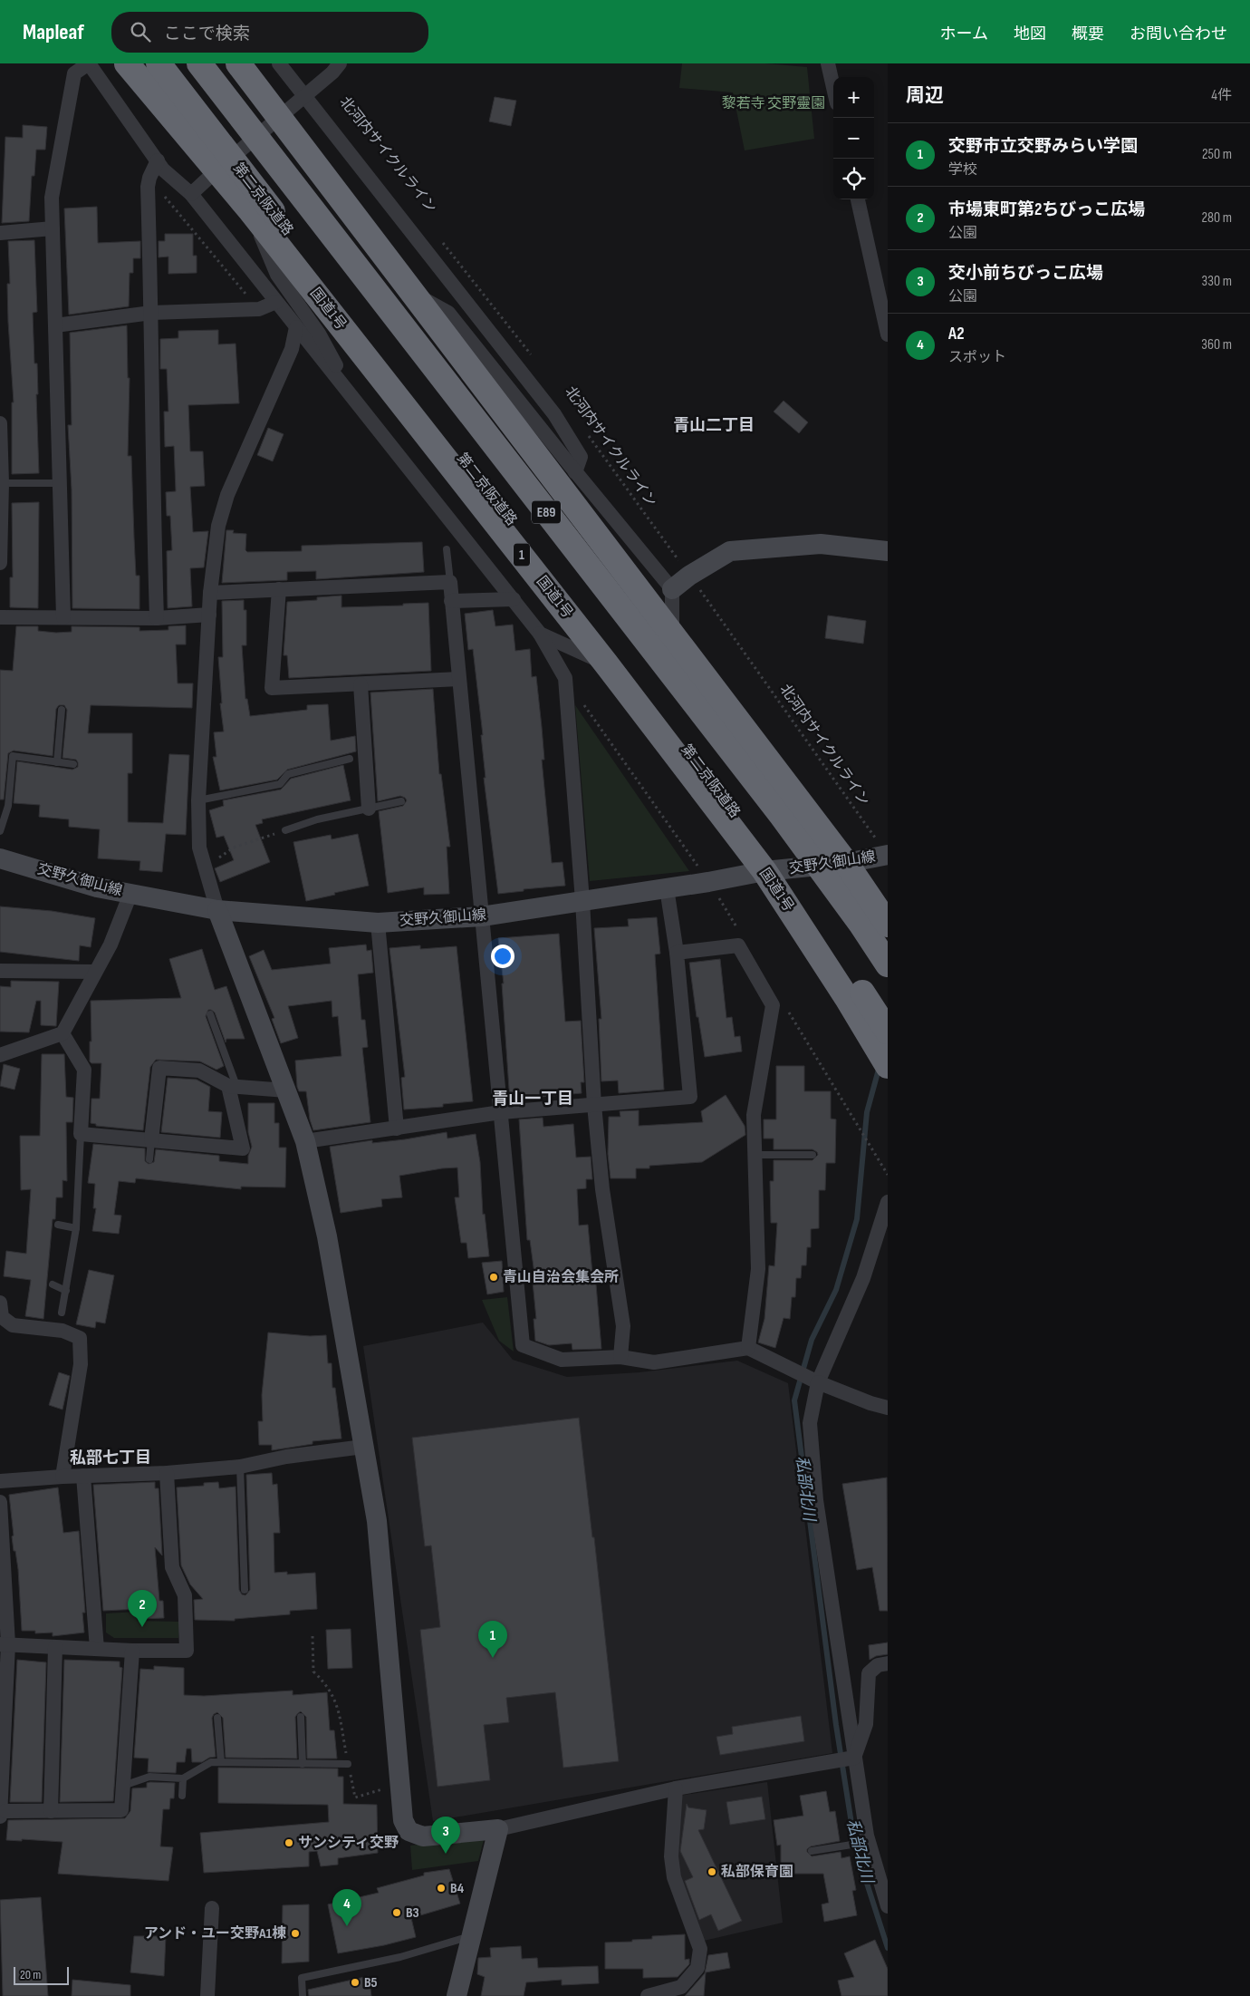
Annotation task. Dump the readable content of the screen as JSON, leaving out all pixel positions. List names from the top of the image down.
{
  "streets": {
    "highway": [
      "第二京阪道路",
      "国道1号",
      "E89",
      "1"
    ],
    "street": ["交野久御山線"],
    "path": ["北河内サイクルライン"]
  },
  "crossings": [
    ["北河内サイクルライン", "交野久御山線"],
    ["国道1号", "交野久御山線"]
  ],
  "districts": ["青山二丁目", "青山一丁目", "私部七丁目"],
  "water": ["私部北川"],
  "parks": ["黎若寺 交野靈園"],
  "places": [
    "青山自治会集会所",
    "サンシティ交野",
    "私部保育園",
    "B4",
    "B3",
    "アンド・ユー交野A1棟",
    "B5"
  ],
  "scale_bar": "20 m",
  "page": {
    "header": "Mapleaf",
    "search": "ここで検索",
    "nav": [
      "ホーム",
      "地図",
      "概要",
      "お問い合わせ"
    ],
    "heading": ["周辺", "4件"],
    "map_buttons": ["+", "−"],
    "list": [
      {
        "mark": "1",
        "name": "交野市立交野みらい学園",
        "note": "学校",
        "value": "250 m"
      },
      {
        "mark": "2",
        "name": "市場東町第2ちびっこ広場",
        "note": "公園",
        "value": "280 m"
      },
      {
        "mark": "3",
        "name": "交小前ちびっこ広場",
        "note": "公園",
        "value": "330 m"
      },
      {
        "mark": "4",
        "name": "A2",
        "note": "スポット",
        "value": "360 m"
      }
    ],
    "pins": [
      "2",
      "1",
      "3",
      "4"
    ],
    "scale": "20 m"
  }
}
